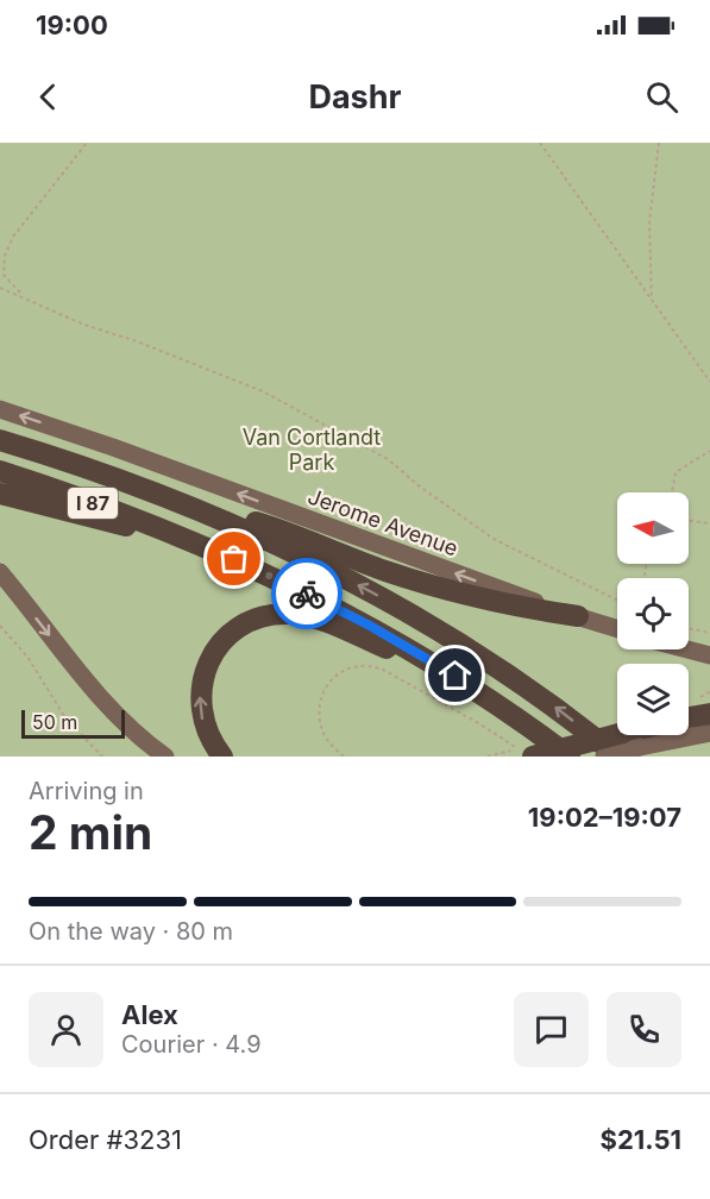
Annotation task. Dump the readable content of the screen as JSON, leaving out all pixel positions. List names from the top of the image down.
{
  "streets": {
    "highway": ["I 87"],
    "main road": ["Jerome Avenue"]
  },
  "one_way": ["Jerome Avenue"],
  "parks": ["Van Cortlandt Park"],
  "scale_bar": "50 m",
  "north": "left",
  "page": {
    "status": "19:00",
    "header": "Dashr",
    "scale": "50 m",
    "heading": ["2 min", "Arriving in", "19:02–19:07"],
    "panel": [
      "Alex",
      "Courier · 4.9",
      "Order #3231",
      "$21.51"
    ],
    "bar": "On the way · 80 m"
  }
}
